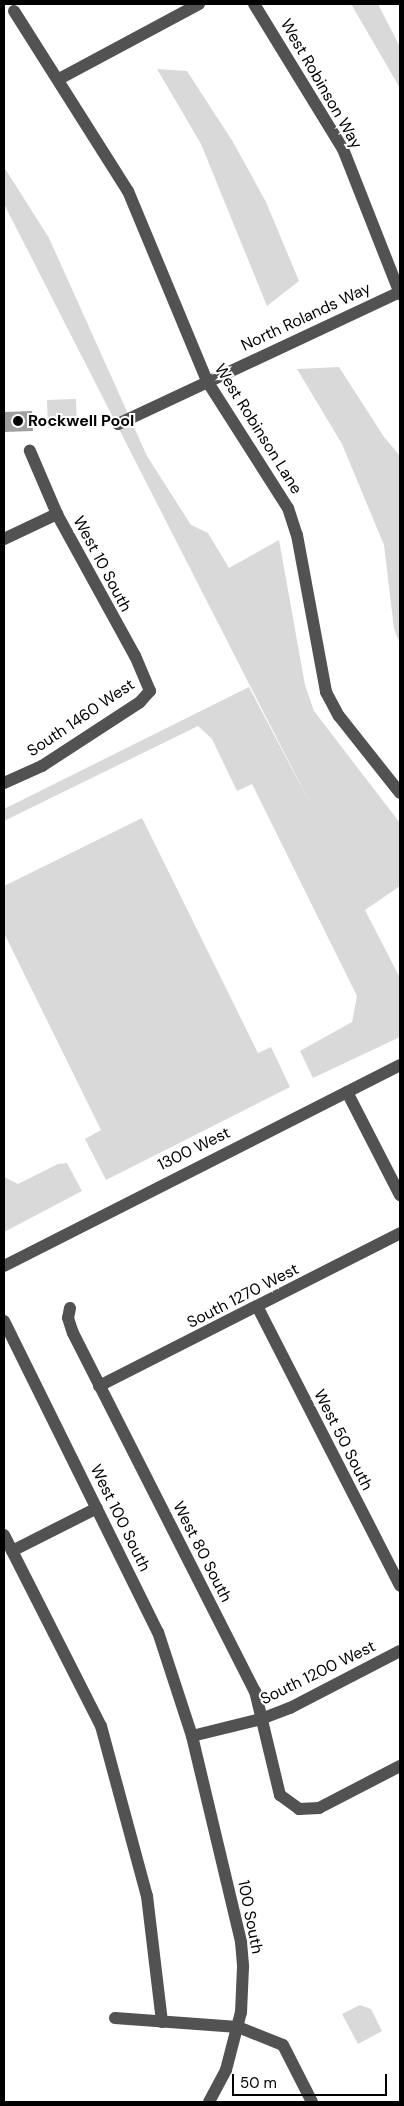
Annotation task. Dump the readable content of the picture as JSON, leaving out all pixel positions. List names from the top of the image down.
{
  "streets": {
    "street": [
      "West Robinson Way",
      "North Rolands Way",
      "West Robinson Lane",
      "West 10 South",
      "South 1460 West",
      "1300 West",
      "South 1270 West",
      "West 50 South",
      "West 100 South",
      "West 80 South",
      "South 1200 West",
      "100 South"
    ]
  },
  "crossings": [
    ["West Robinson Way", "North Rolands Way"],
    ["North Rolands Way", "West Robinson Lane"],
    ["West 10 South", "South 1460 West"],
    ["South 1270 West", "West 50 South"],
    ["South 1270 West", "West 80 South"],
    ["West 100 South", "South 1200 West"],
    ["West 100 South", "100 South"],
    ["West 80 South", "South 1200 West"],
    ["South 1200 West", "100 South"]
  ],
  "places": ["Rockwell Pool"],
  "scale_bar": "50 m"
}
